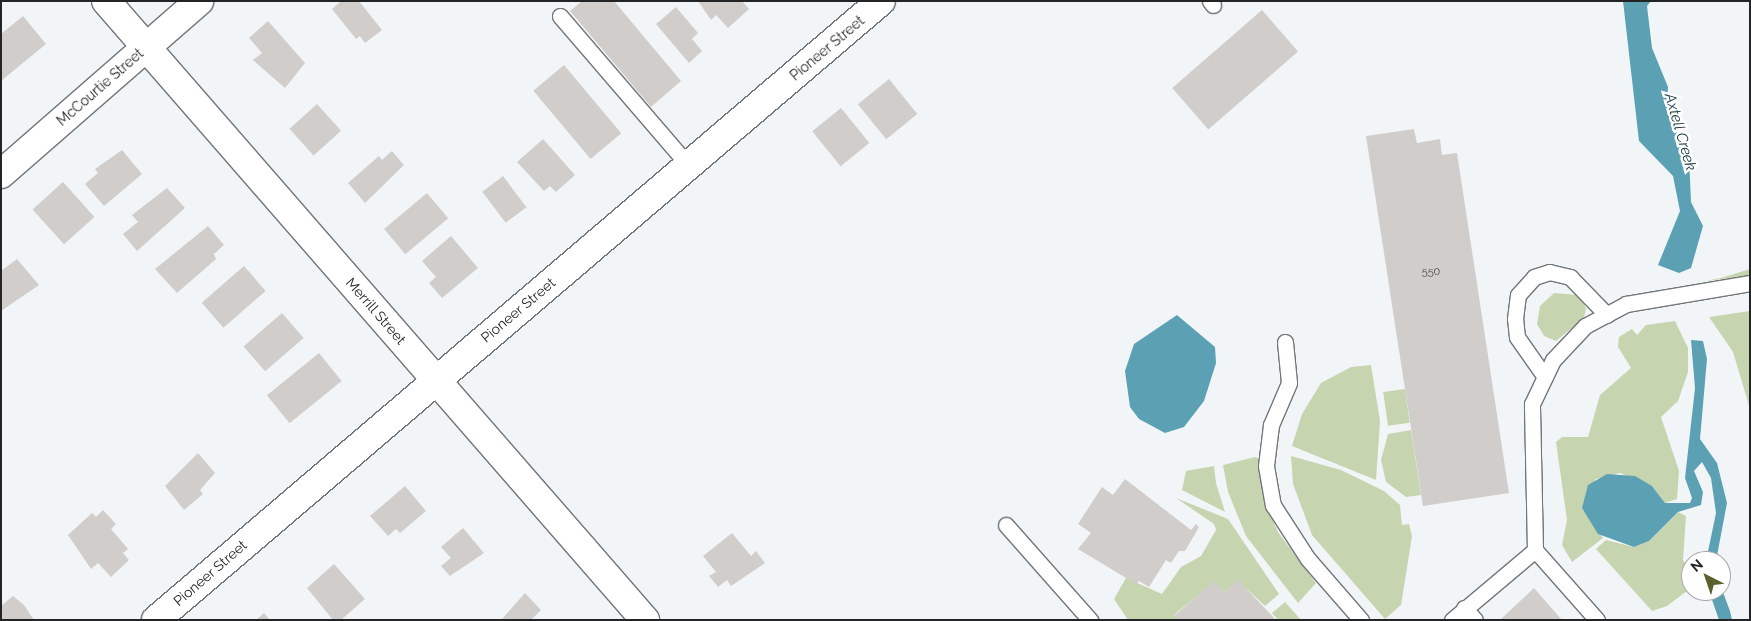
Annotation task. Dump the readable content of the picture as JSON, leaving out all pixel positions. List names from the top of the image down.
{
  "streets": {
    "street": ["Pioneer Street", "McCourtie Street", "Merrill Street"]
  },
  "crossings": [
    ["Pioneer Street", "Merrill Street"],
    ["McCourtie Street", "Merrill Street"]
  ],
  "water": ["Axtell Creek"],
  "house_numbers": ["550"],
  "north": "top left"
}
